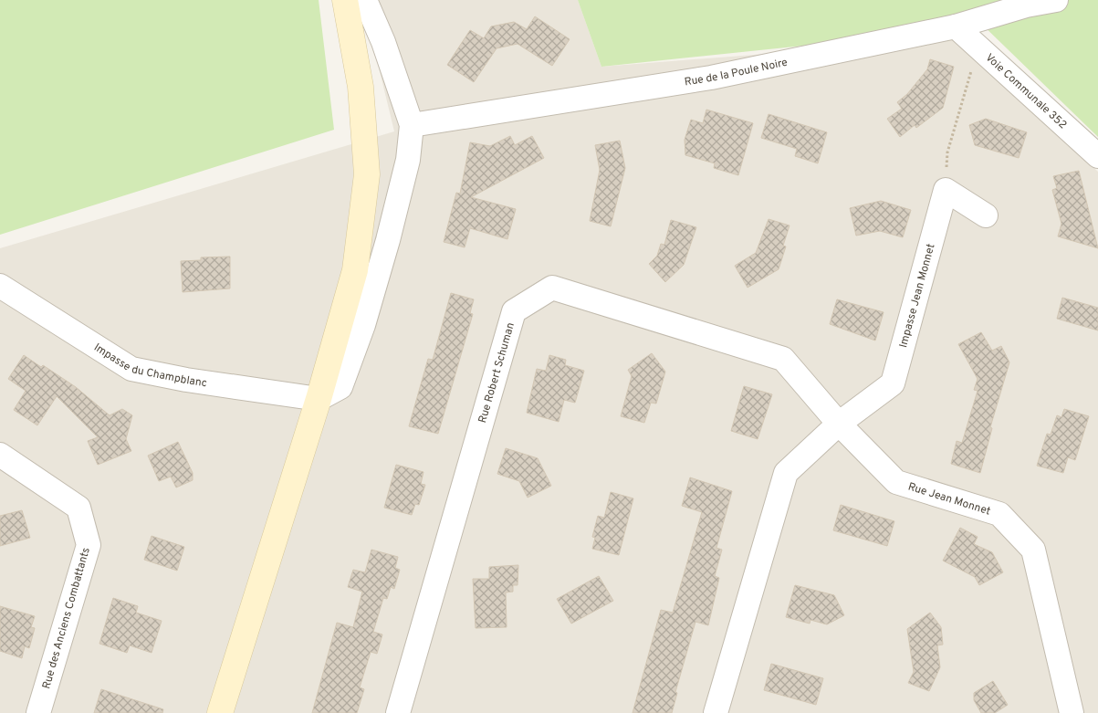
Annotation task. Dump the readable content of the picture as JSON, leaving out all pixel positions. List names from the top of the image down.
{
  "streets": {
    "street": [
      "Rue de la Poule Noire",
      "Voie Communale 352",
      "Impasse Jean Monnet",
      "Impasse du Champblanc",
      "Rue Robert Schuman",
      "Rue Jean Monnet",
      "Rue des Anciens Combattants"
    ]
  },
  "crossings": [
    ["Rue de la Poule Noire", "Voie Communale 352"],
    ["Impasse Jean Monnet", "Rue Robert Schuman"],
    ["Impasse Jean Monnet", "Rue Jean Monnet"],
    ["Rue Robert Schuman", "Rue Jean Monnet"]
  ]
}
